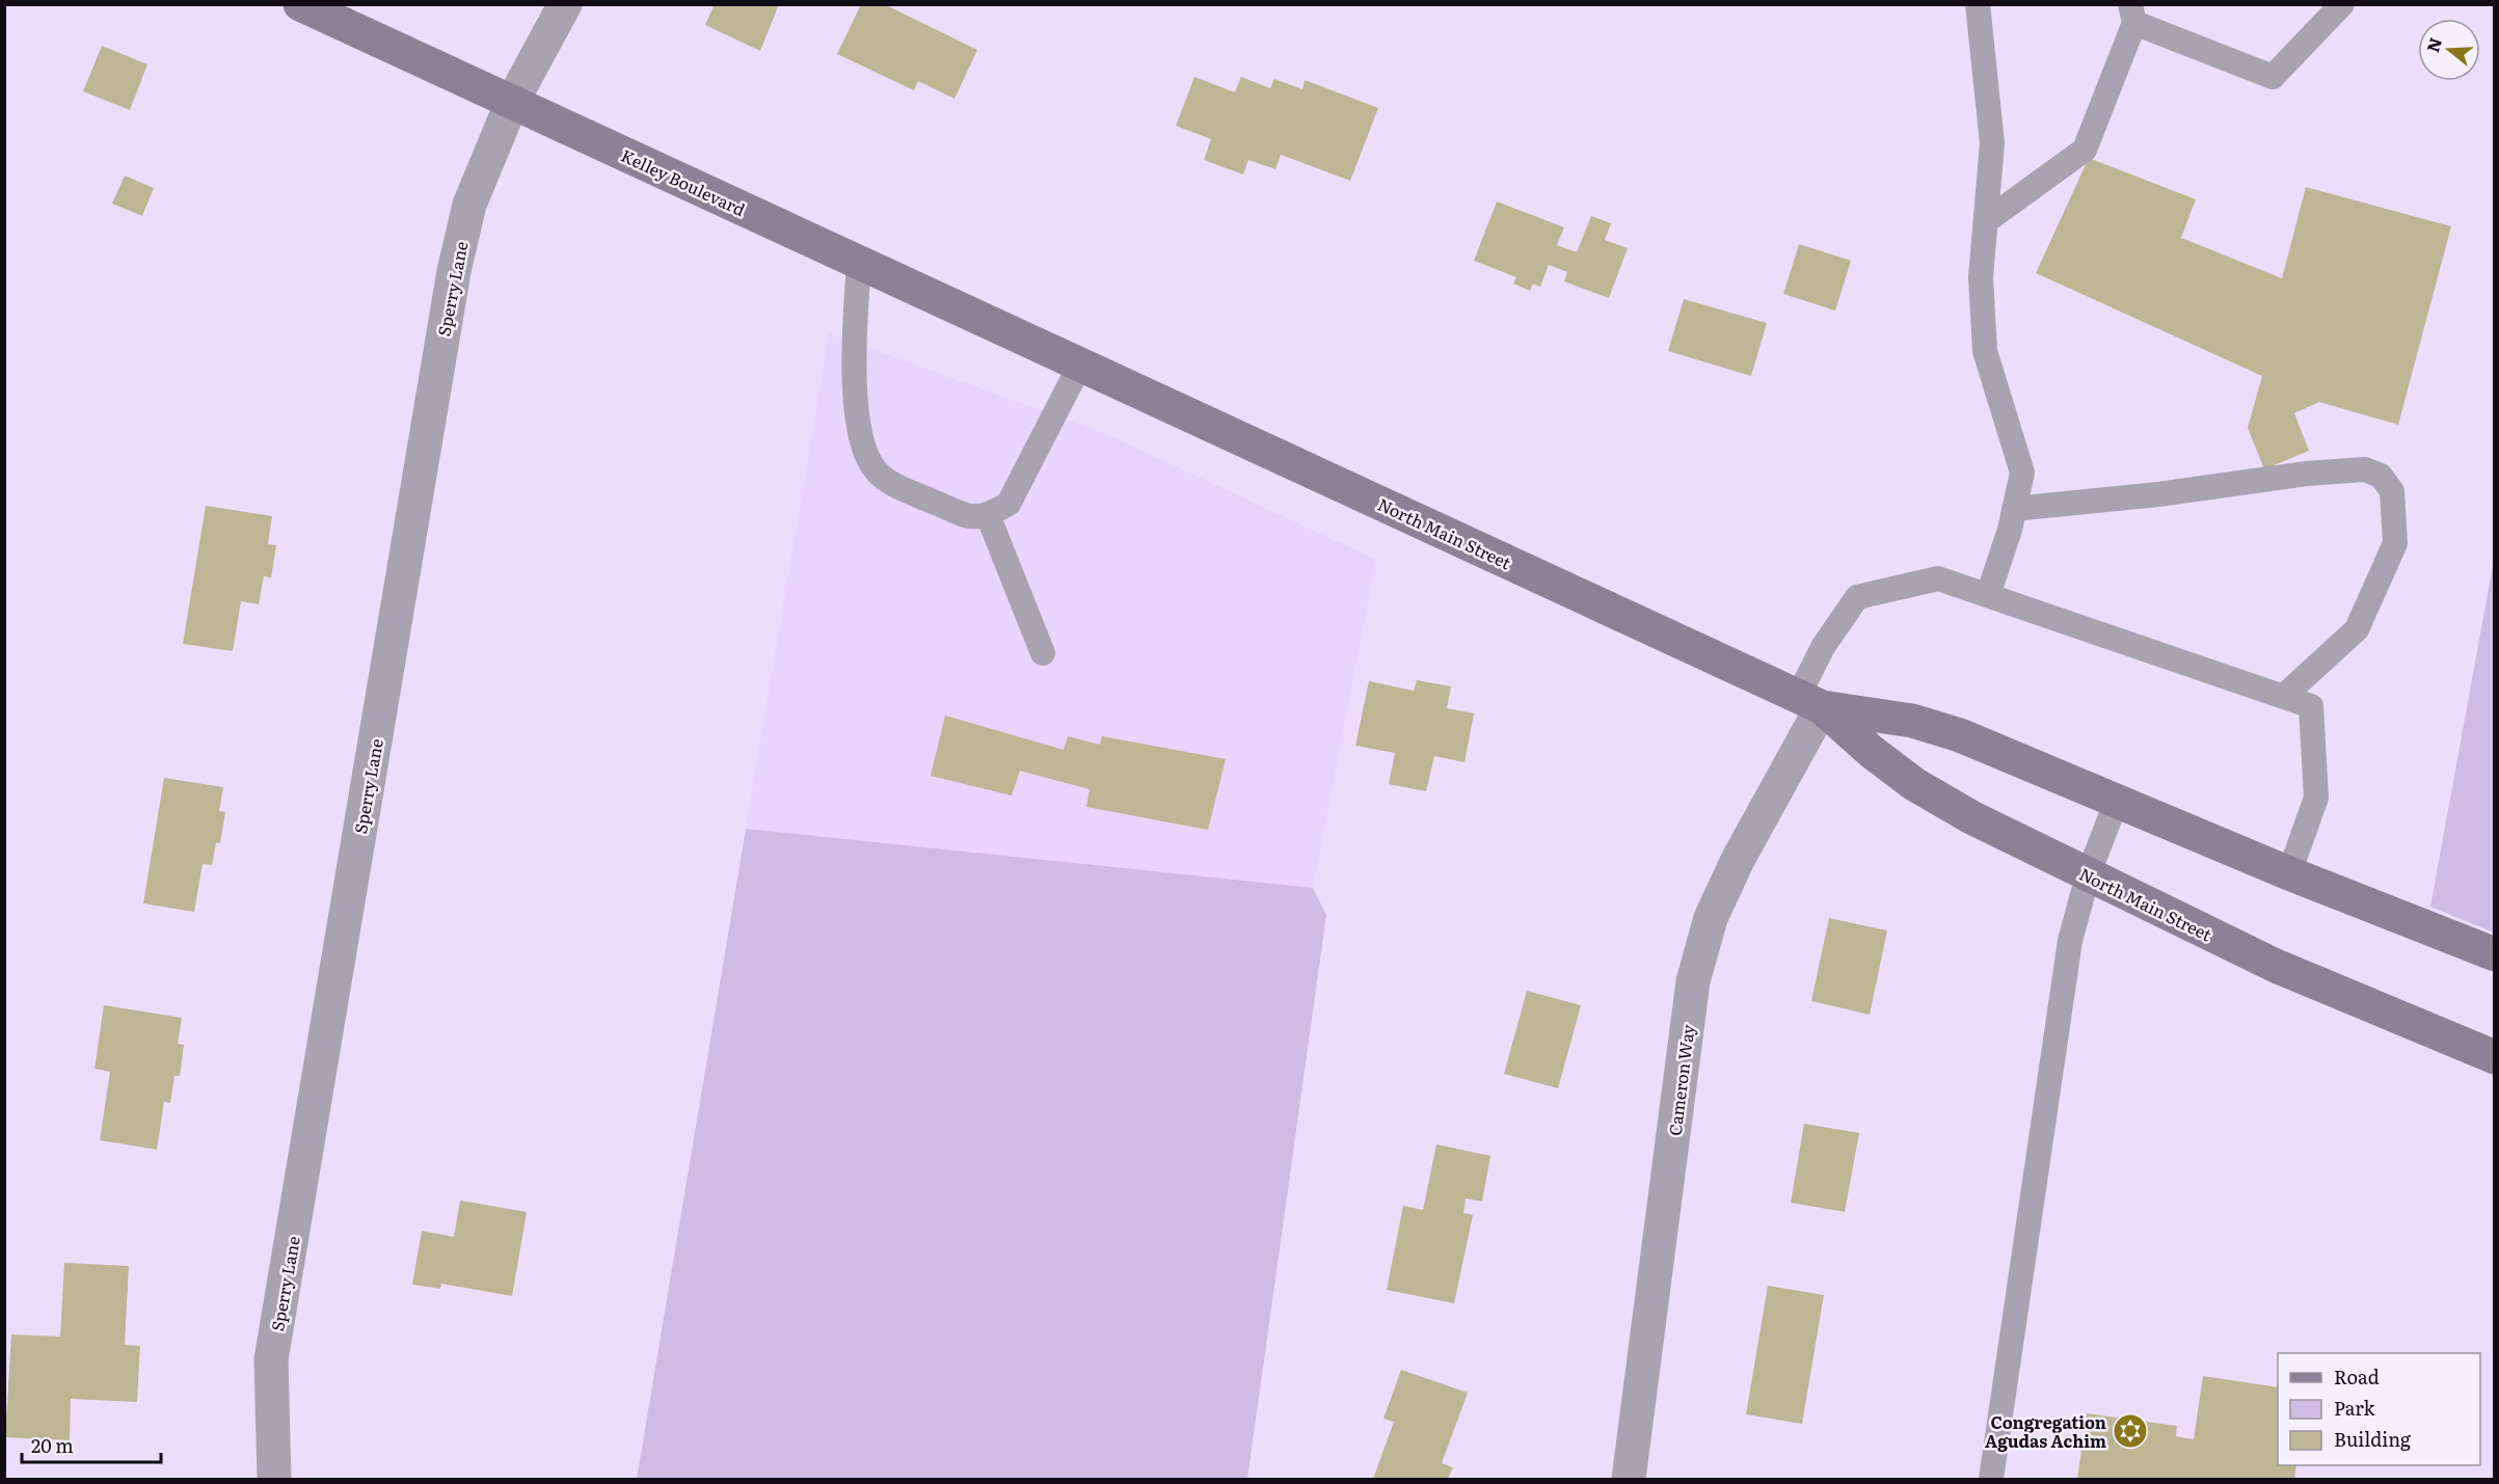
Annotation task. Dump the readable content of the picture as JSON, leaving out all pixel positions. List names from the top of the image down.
{
  "streets": {
    "main road": ["Kelley Boulevard", "North Main Street"],
    "street": ["Sperry Lane", "Cameron Way"]
  },
  "crossings": [
    ["Kelley Boulevard", "Sperry Lane"],
    ["Kelley Boulevard", "North Main Street"],
    ["North Main Street", "Cameron Way"]
  ],
  "places": {
    "synagogue": ["Congregation Agudas Achim"]
  },
  "legend": ["Road", "Park", "Building"],
  "scale_bar": "20 m",
  "north": "left"
}
